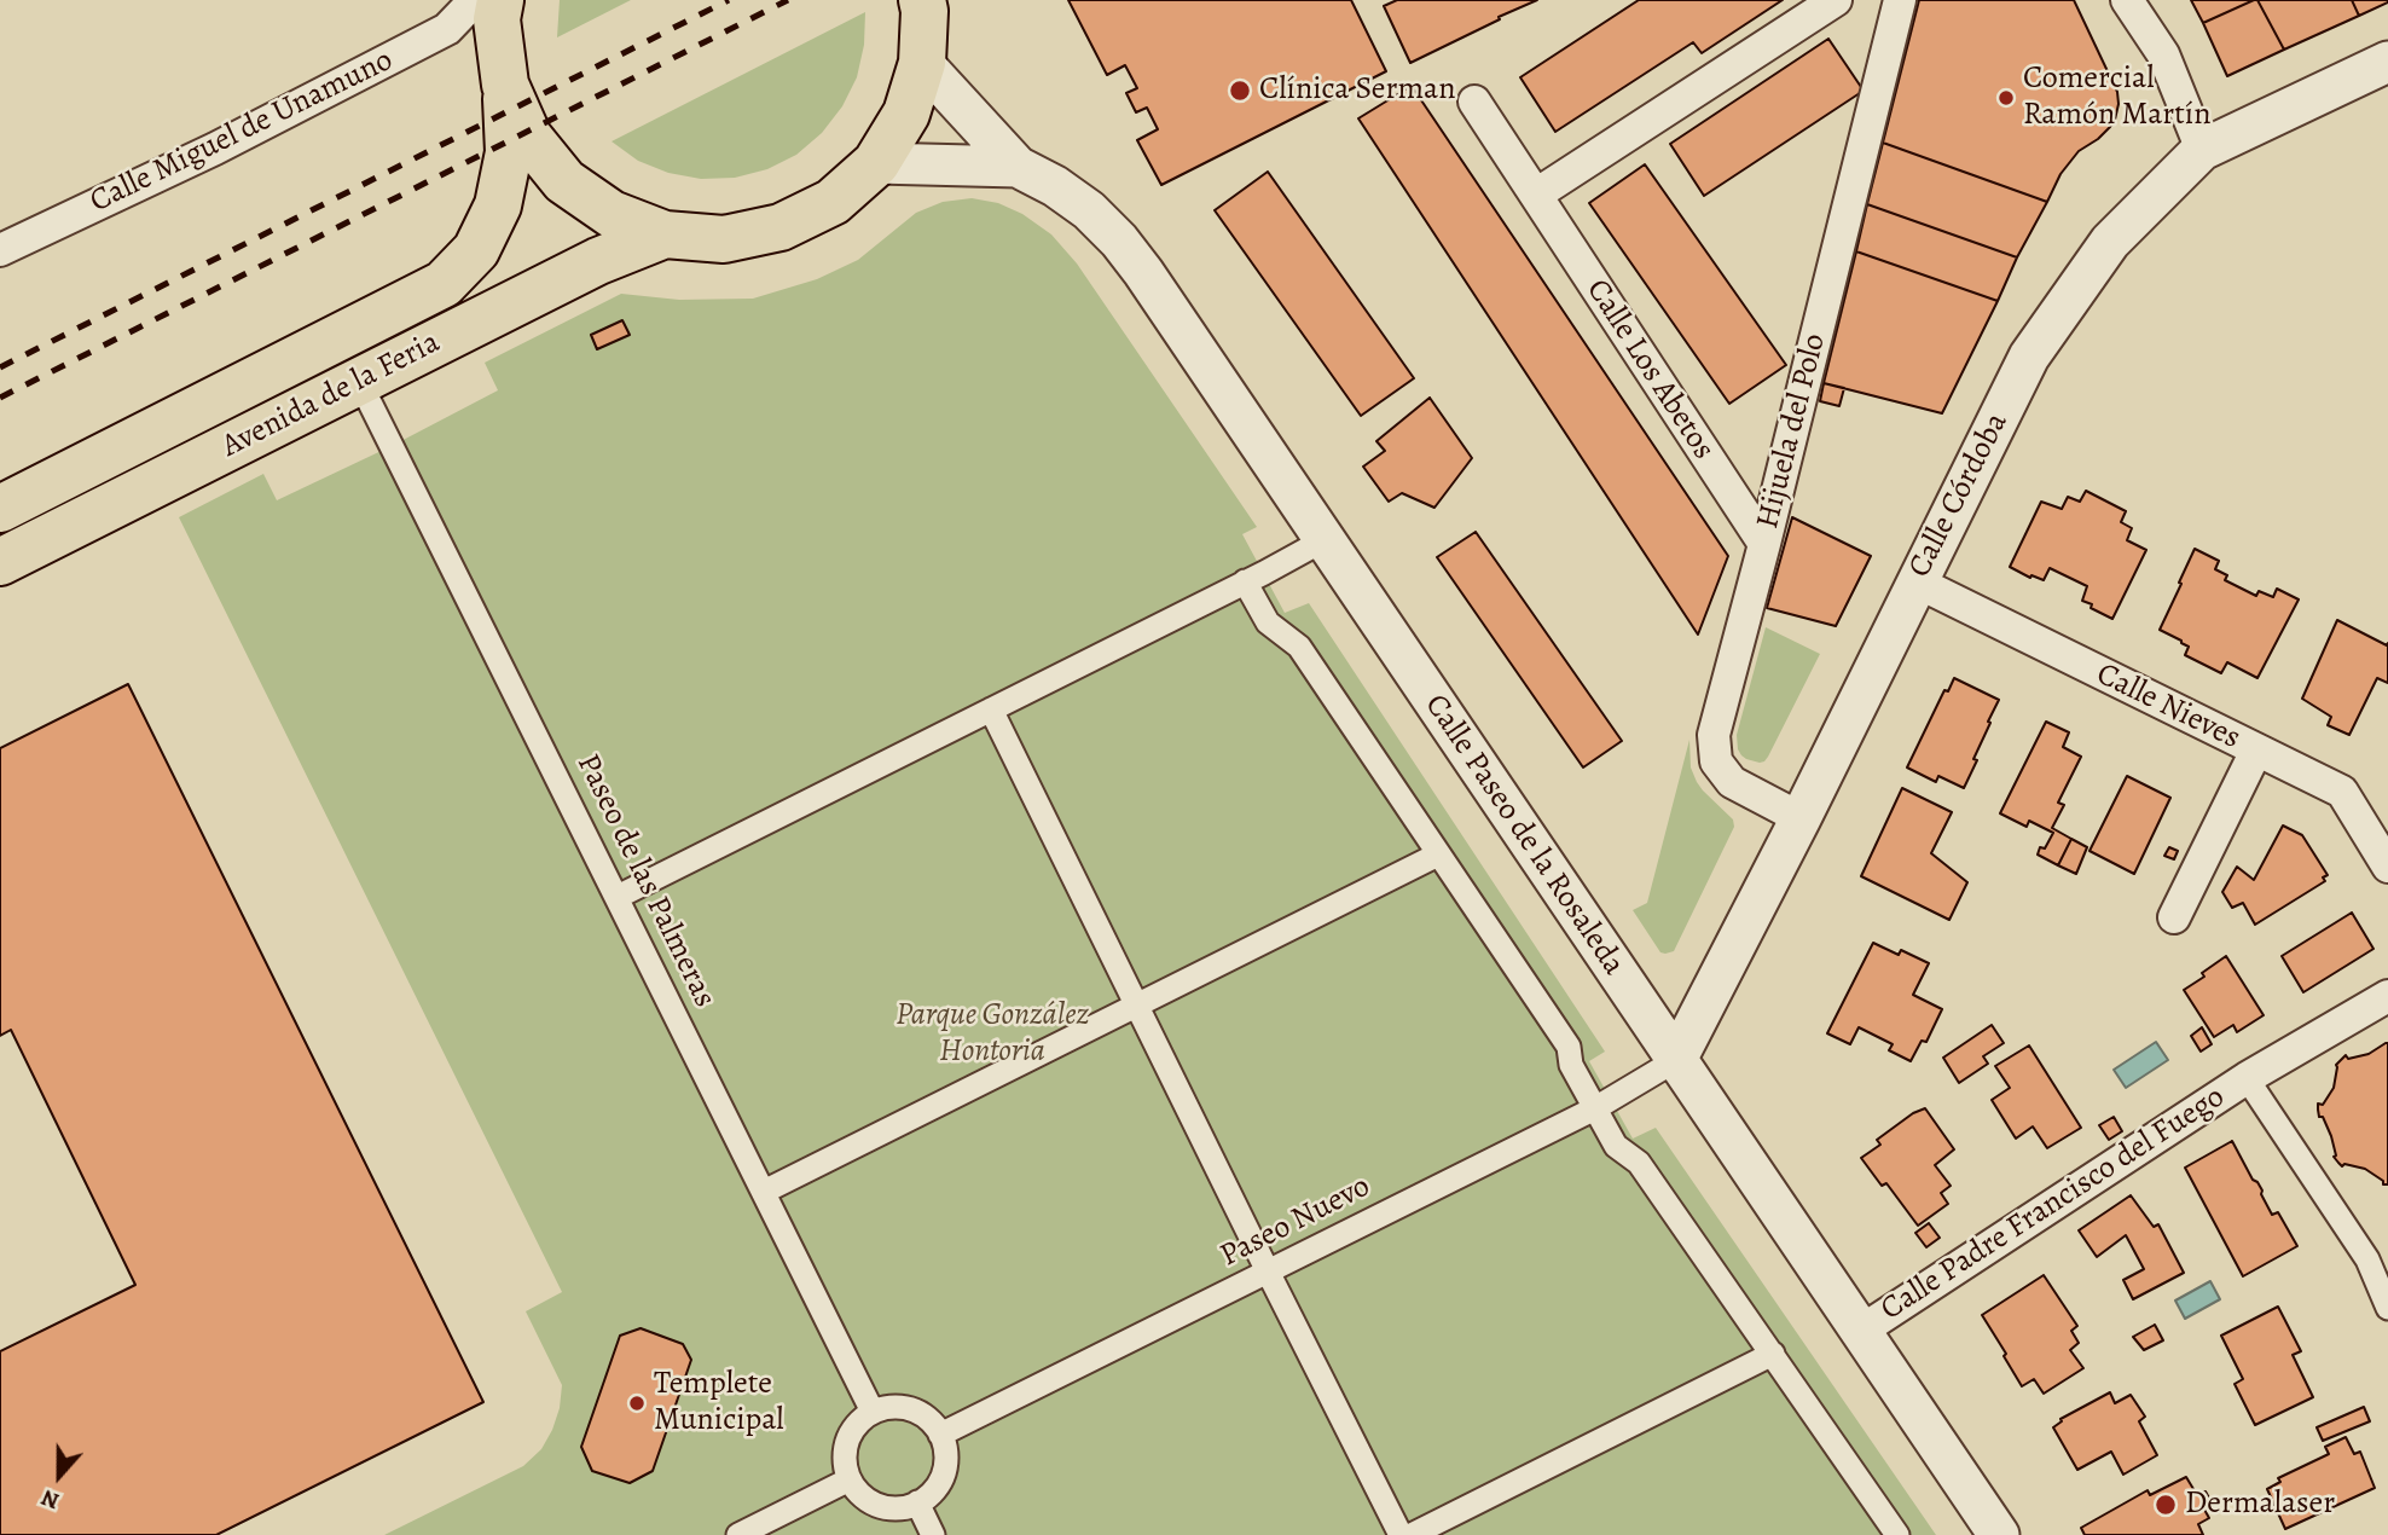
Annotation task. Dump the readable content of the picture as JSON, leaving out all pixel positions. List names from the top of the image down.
{
  "streets": {
    "main road": ["Avenida de la Feria"],
    "street": [
      "Calle Miguel de Unamuno",
      "Calle Los Abetos",
      "Hijuela del Polo",
      "Calle Córdoba",
      "Calle Nieves",
      "Calle Paseo de la Rosaleda",
      "Paseo de las Palmeras",
      "Calle Padre Francisco del Fuego",
      "Paseo Nuevo"
    ]
  },
  "crossings": [
    ["Calle Los Abetos", "Hijuela del Polo"],
    ["Avenida de la Feria", "Paseo de las Palmeras"],
    ["Hijuela del Polo", "Calle Córdoba"],
    ["Calle Córdoba", "Calle Nieves"],
    ["Calle Córdoba", "Calle Paseo de la Rosaleda"],
    ["Calle Córdoba", "Paseo Nuevo"],
    ["Calle Paseo de la Rosaleda", "Calle Padre Francisco del Fuego"],
    ["Calle Paseo de la Rosaleda", "Paseo Nuevo"],
    ["Paseo de las Palmeras", "Paseo Nuevo"]
  ],
  "parks": ["Parque González Hontoria"],
  "places": [
    "Clínica Serman",
    "Comercial Ramón Martín",
    "Templete Municipal",
    "Dermalaser"
  ],
  "north": "bottom"
}
